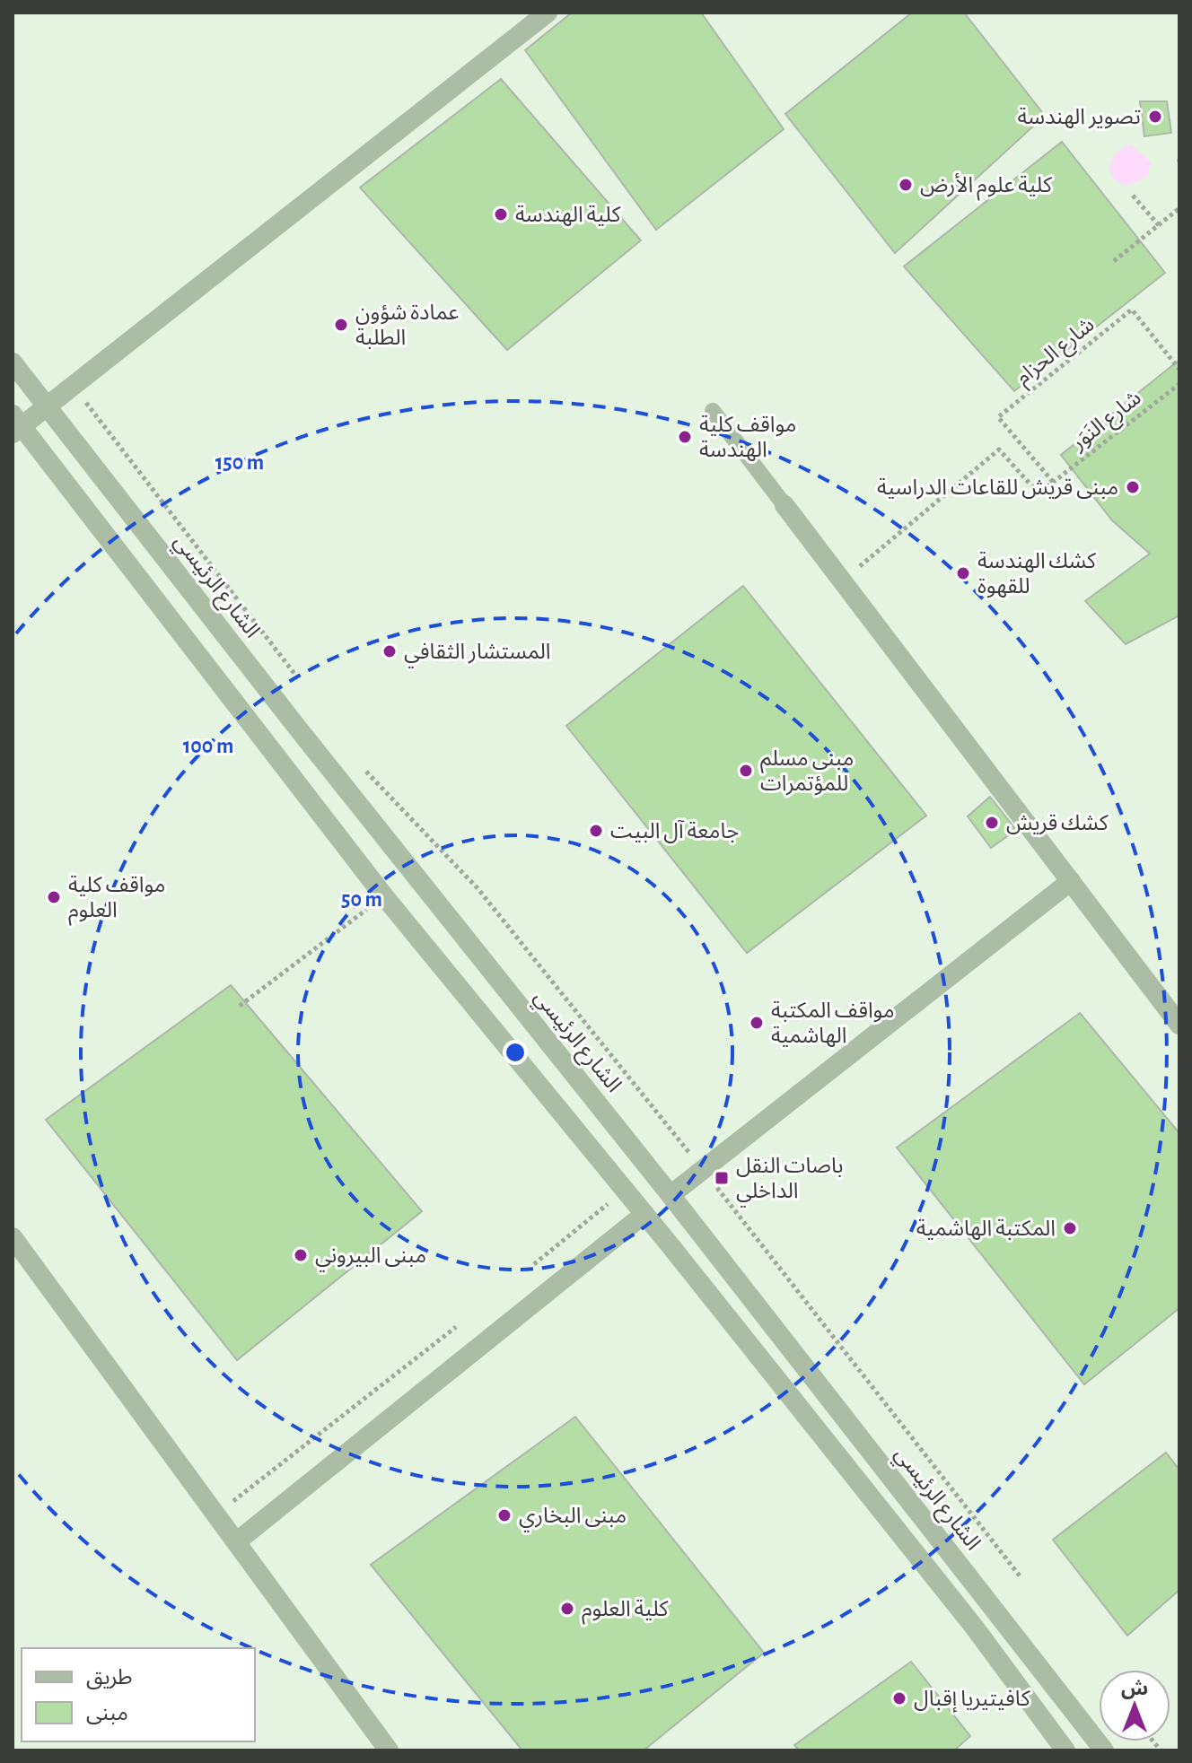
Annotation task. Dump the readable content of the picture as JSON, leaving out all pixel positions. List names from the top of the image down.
{
  "streets": {
    "street": ["الشارع الرئيسي"],
    "path": ["شارع الحزام", "شارع النَوَر"]
  },
  "crossings": [
    ["شارع الحزام", "شارع النَوَر"]
  ],
  "places": {
    "other": [
      "تصوير الهندسة",
      "كلية علوم الأرض",
      "كلية الهندسة",
      "عمادة شؤون الطلبة",
      "مواقف كلية الهندسة",
      "مبنى قريش للقاعات الدراسية",
      "كشك الهندسة للقهوة",
      "المستشار الثقافي",
      "مبنى مسلم للمؤتمرات",
      "كشك قريش",
      "جامعة آل البيت",
      "مواقف كلية العلوم",
      "مواقف المكتبة الهاشمية",
      "المكتبة الهاشمية",
      "مبنى البيروني",
      "مبنى البخاري",
      "كلية العلوم",
      "كافيتيريا إقبال"
    ],
    "transit": ["باصات النقل الداخلي"]
  },
  "legend": ["طريق", "مبنى"],
  "north": "top",
  "rings": ["150 m", "100 m", "50 m"]
}
